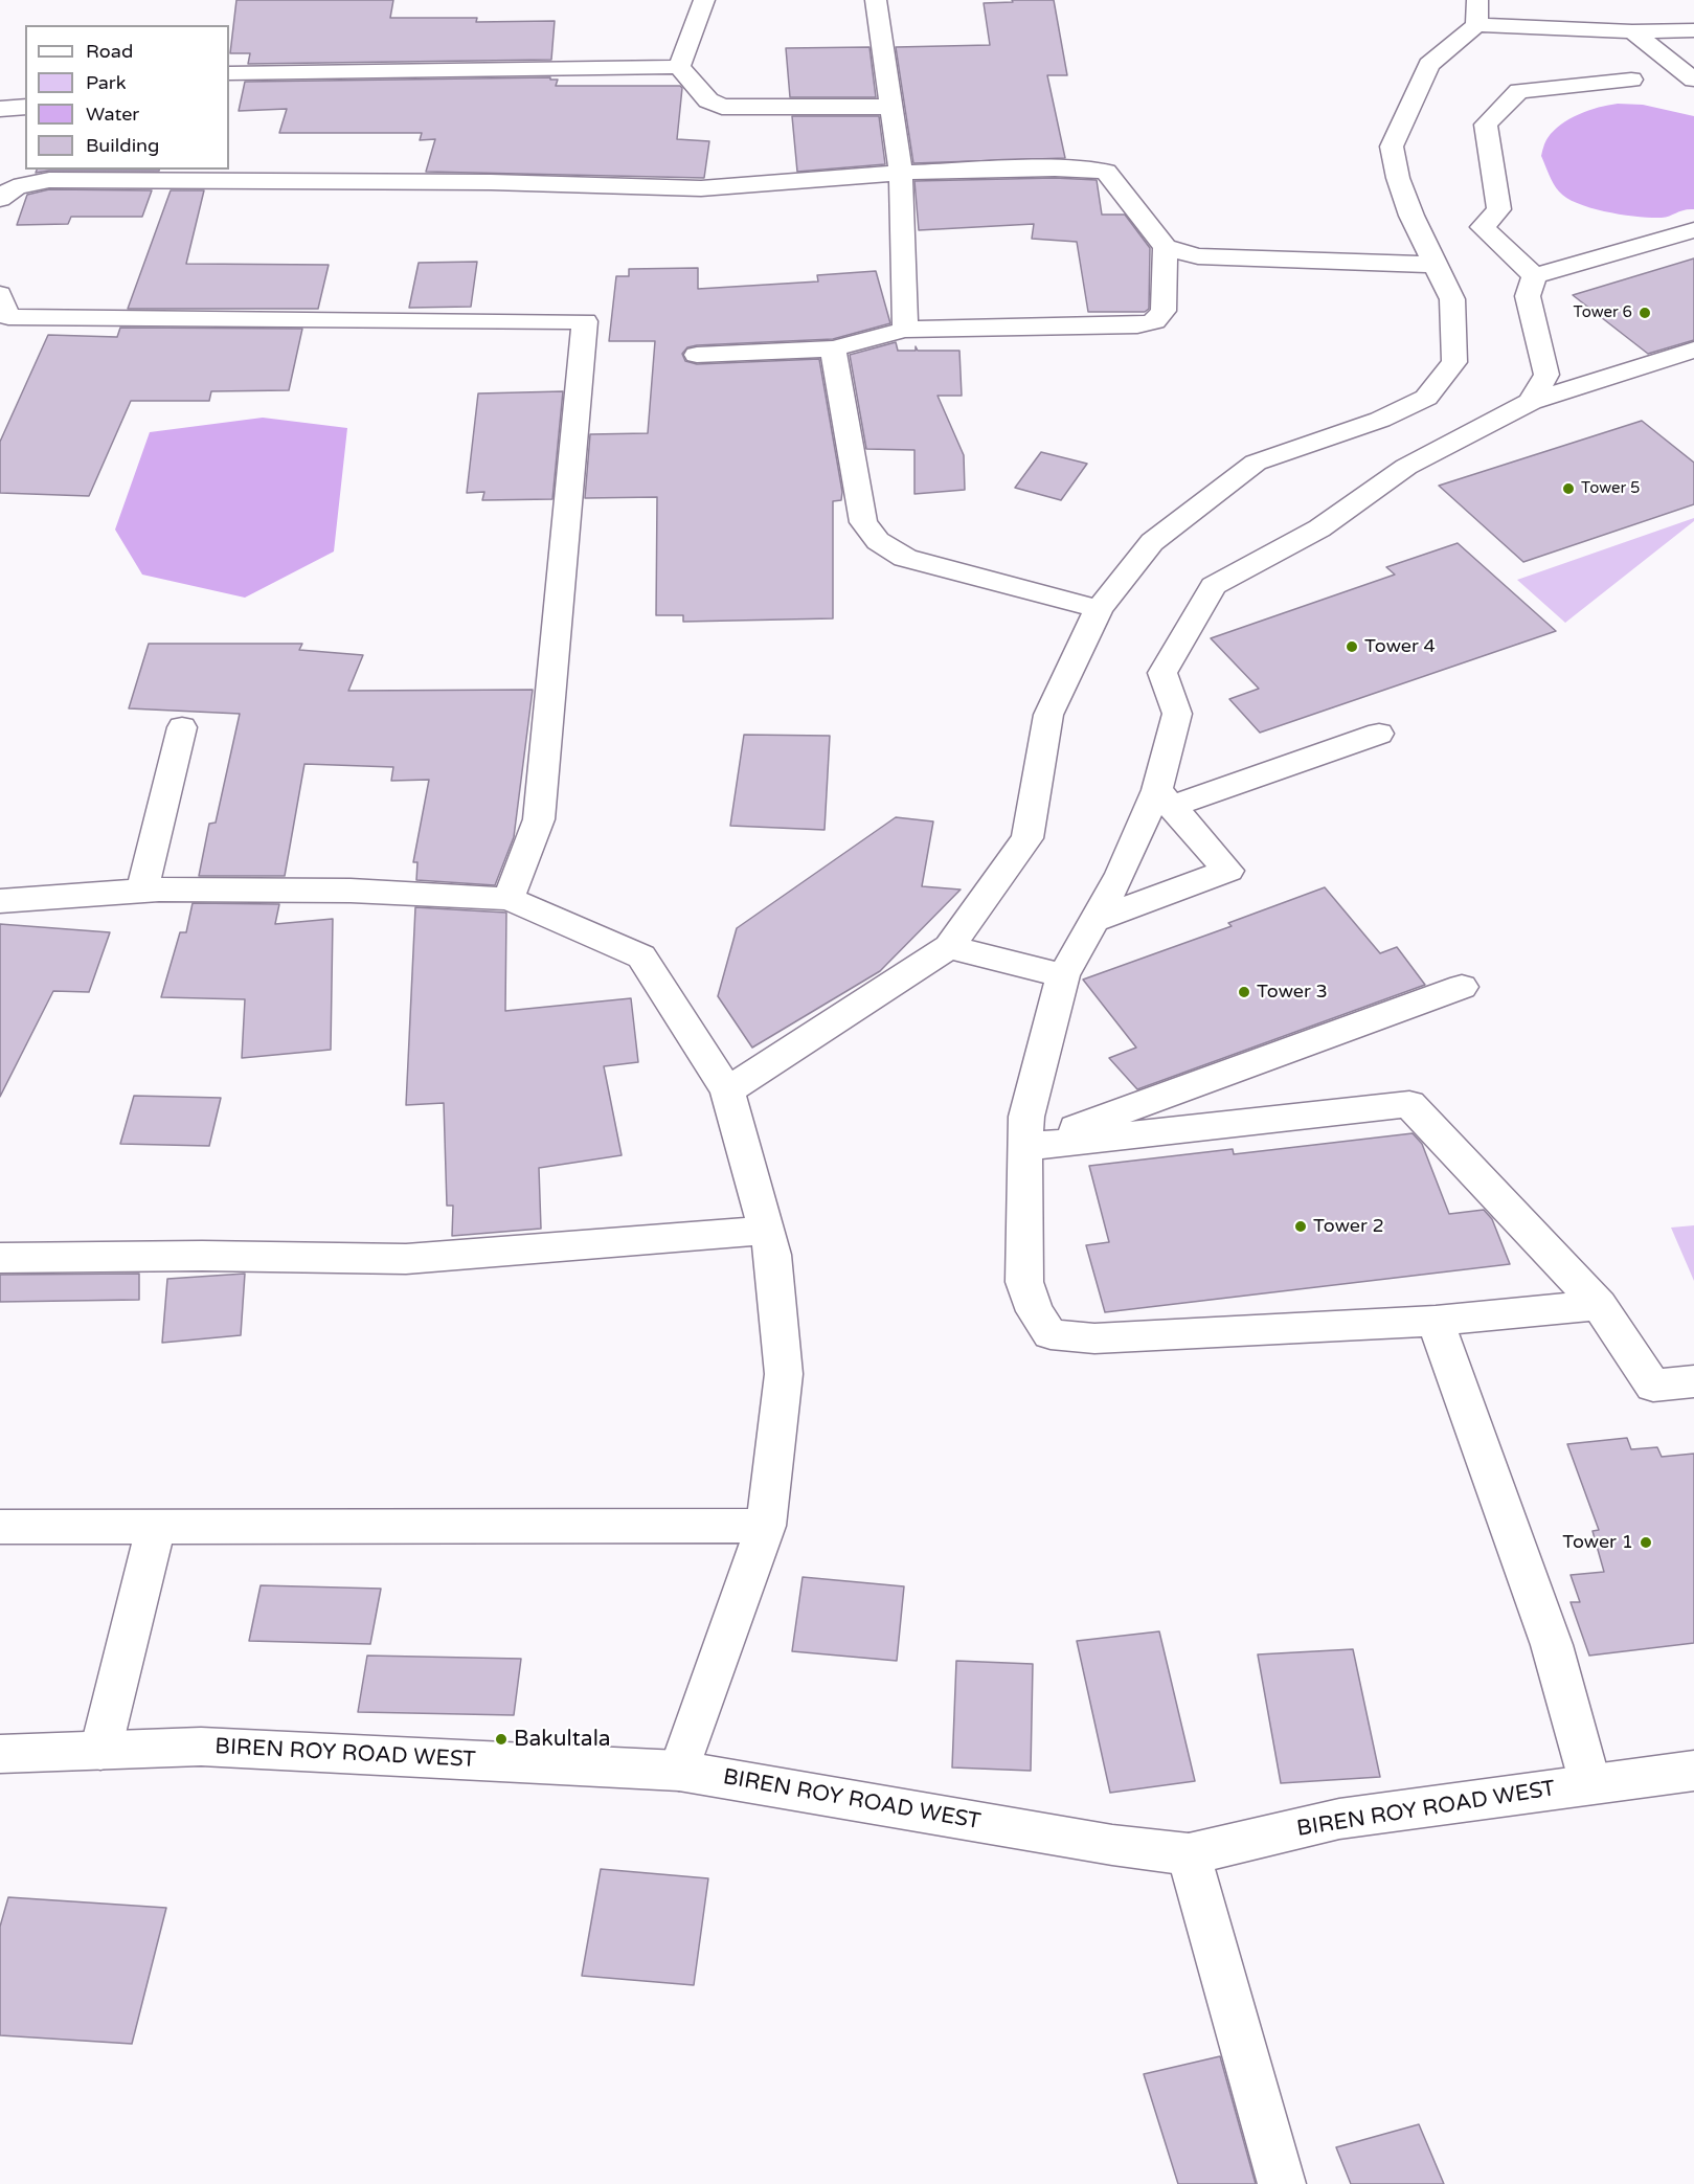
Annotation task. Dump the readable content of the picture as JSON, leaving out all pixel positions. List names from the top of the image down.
{
  "streets": {
    "street": ["BIREN ROY ROAD WEST"]
  },
  "places": [
    "Tower 6",
    "Tower 5",
    "Tower 4",
    "Tower 3",
    "Tower 2",
    "Tower 1",
    "Bakultala"
  ],
  "legend": [
    "Road",
    "Park",
    "Water",
    "Building"
  ]
}
